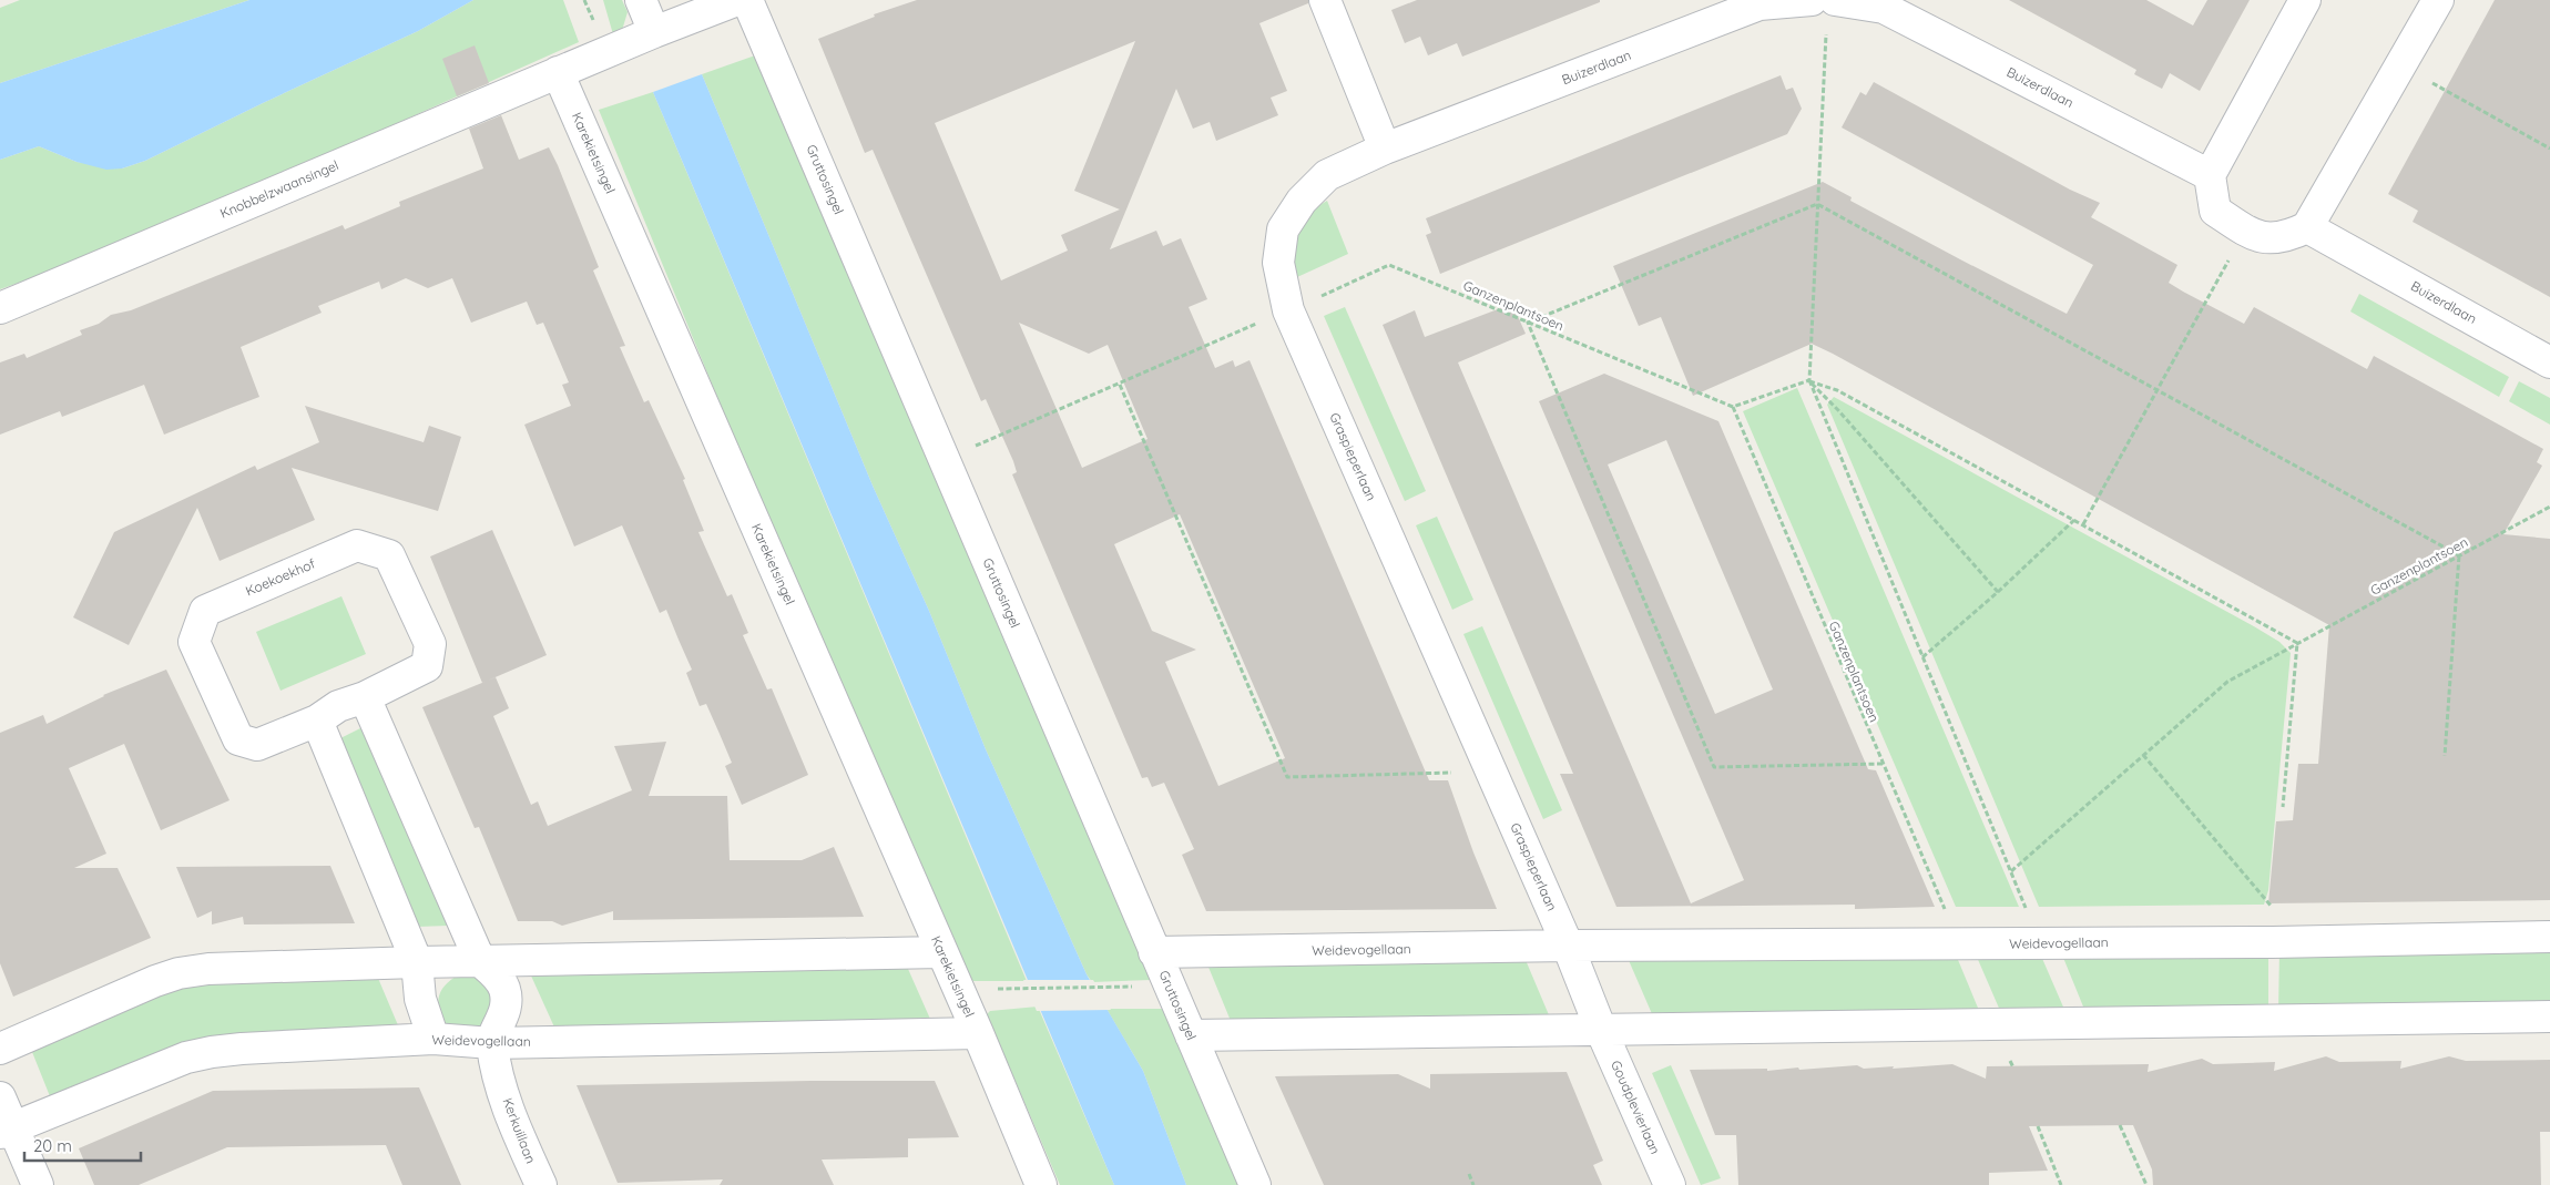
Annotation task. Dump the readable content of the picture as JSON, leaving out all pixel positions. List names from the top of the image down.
{
  "streets": {
    "street": [
      "Buizerdlaan",
      "Karekietsingel",
      "Gruttosingel",
      "Knobbelzwaansingel",
      "Graspieperlaan",
      "Koekoekhof",
      "Weidevogellaan",
      "Goudplevierlaan",
      "Kerkuillaan"
    ],
    "path": ["Ganzenplantsoen"]
  },
  "crossings": [
    ["Buizerdlaan", "Graspieperlaan"],
    ["Karekietsingel", "Knobbelzwaansingel"],
    ["Karekietsingel", "Weidevogellaan"],
    ["Gruttosingel", "Ganzenplantsoen"],
    ["Gruttosingel", "Weidevogellaan"],
    ["Ganzenplantsoen", "Graspieperlaan"],
    ["Ganzenplantsoen", "Weidevogellaan"],
    ["Graspieperlaan", "Weidevogellaan"],
    ["Weidevogellaan", "Kerkuillaan"]
  ],
  "scale_bar": "20 m"
}
